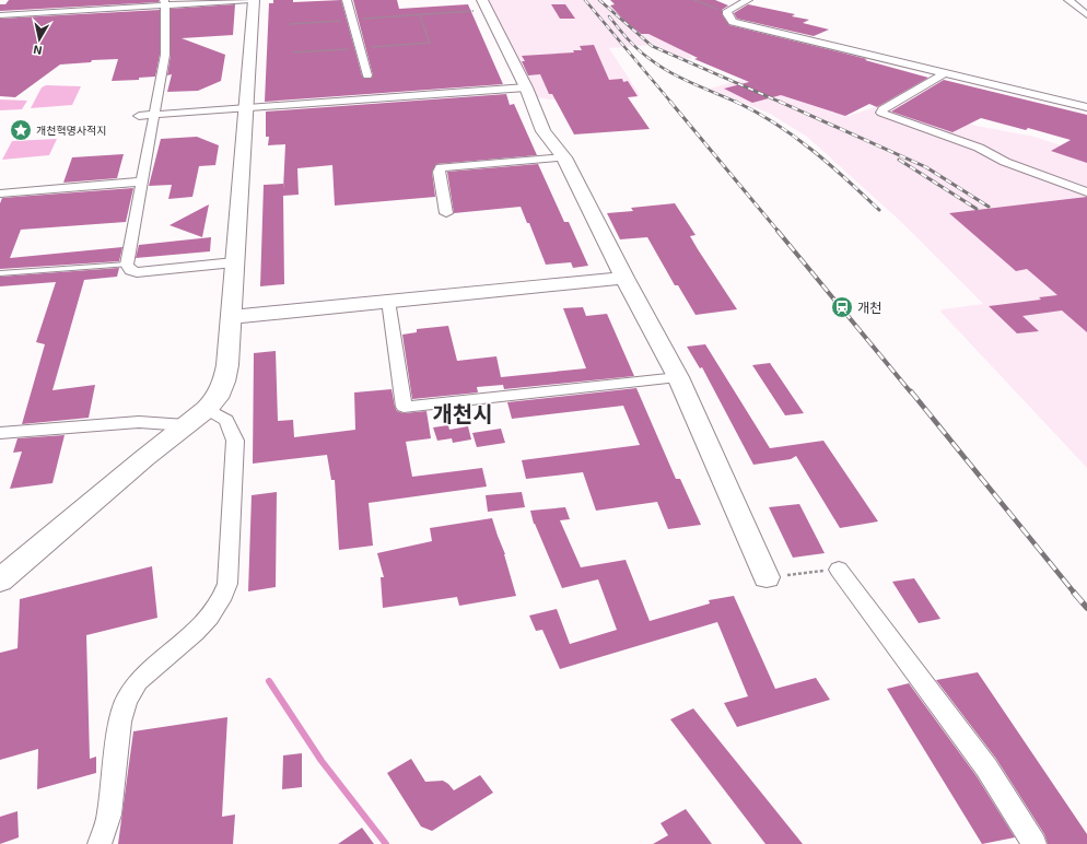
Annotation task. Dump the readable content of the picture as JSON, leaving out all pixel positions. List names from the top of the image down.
{
  "districts": ["개천시"],
  "places": {
    "place": ["개천혁명사적지"],
    "station": ["개천"]
  },
  "north": "bottom"
}
